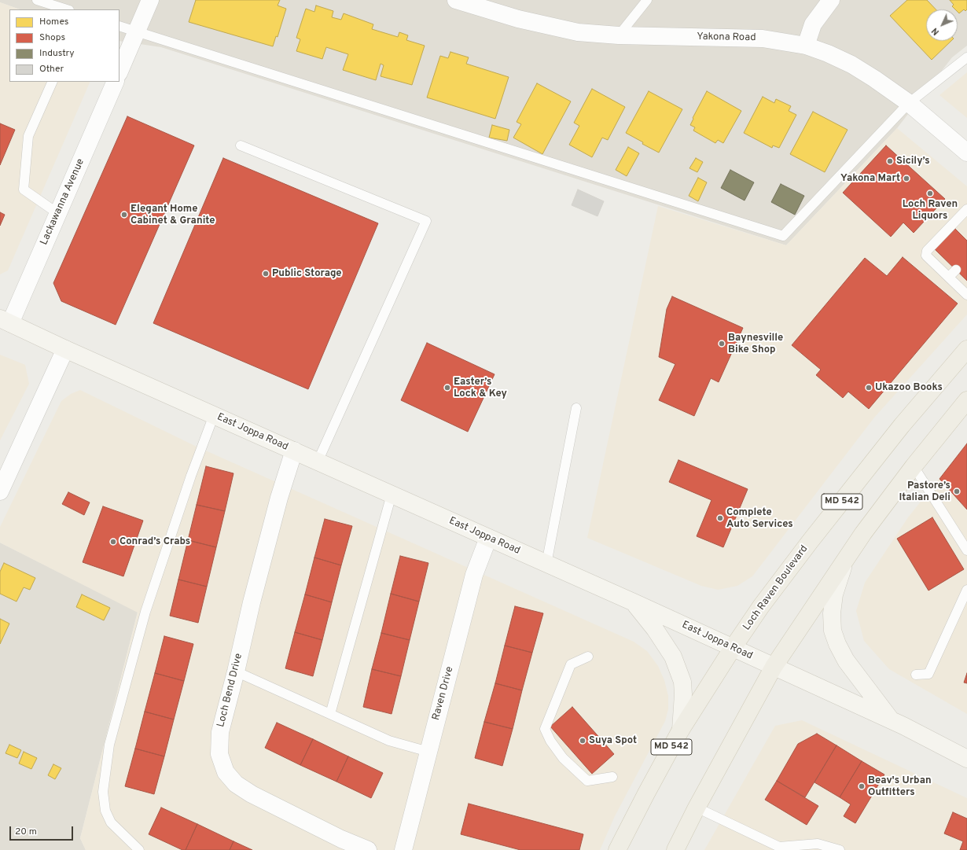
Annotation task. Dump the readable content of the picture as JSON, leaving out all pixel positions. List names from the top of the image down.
{
  "streets": {
    "main road": ["East Joppa Road", "MD 542", "Loch Raven Boulevard"],
    "street": [
      "Yakona Road",
      "Lackawanna Avenue",
      "Loch Bend Drive",
      "Raven Drive"
    ]
  },
  "crossings": [
    ["Lackawanna Avenue", "East Joppa Road"],
    ["East Joppa Road", "MD 542"],
    ["East Joppa Road", "Loch Raven Boulevard"],
    ["East Joppa Road", "Loch Bend Drive"],
    ["East Joppa Road", "Raven Drive"]
  ],
  "places": [
    "Sicily’s",
    "Yakona Mart",
    "Loch Raven Liquors",
    "Elegant Home Cabinet & Granite",
    "Public Storage",
    "Baynesville Bike Shop",
    "Easter’s Lock & Key",
    "Ukazoo Books",
    "Pastore’s Italian Deli",
    "Complete Auto Services",
    "Conrad’s Crabs",
    "Suya Spot",
    "Beav's Urban Outfitters"
  ],
  "legend": [
    "Homes",
    "Shops",
    "Industry",
    "Other"
  ],
  "scale_bar": "20 m",
  "north": "bottom left"
}
